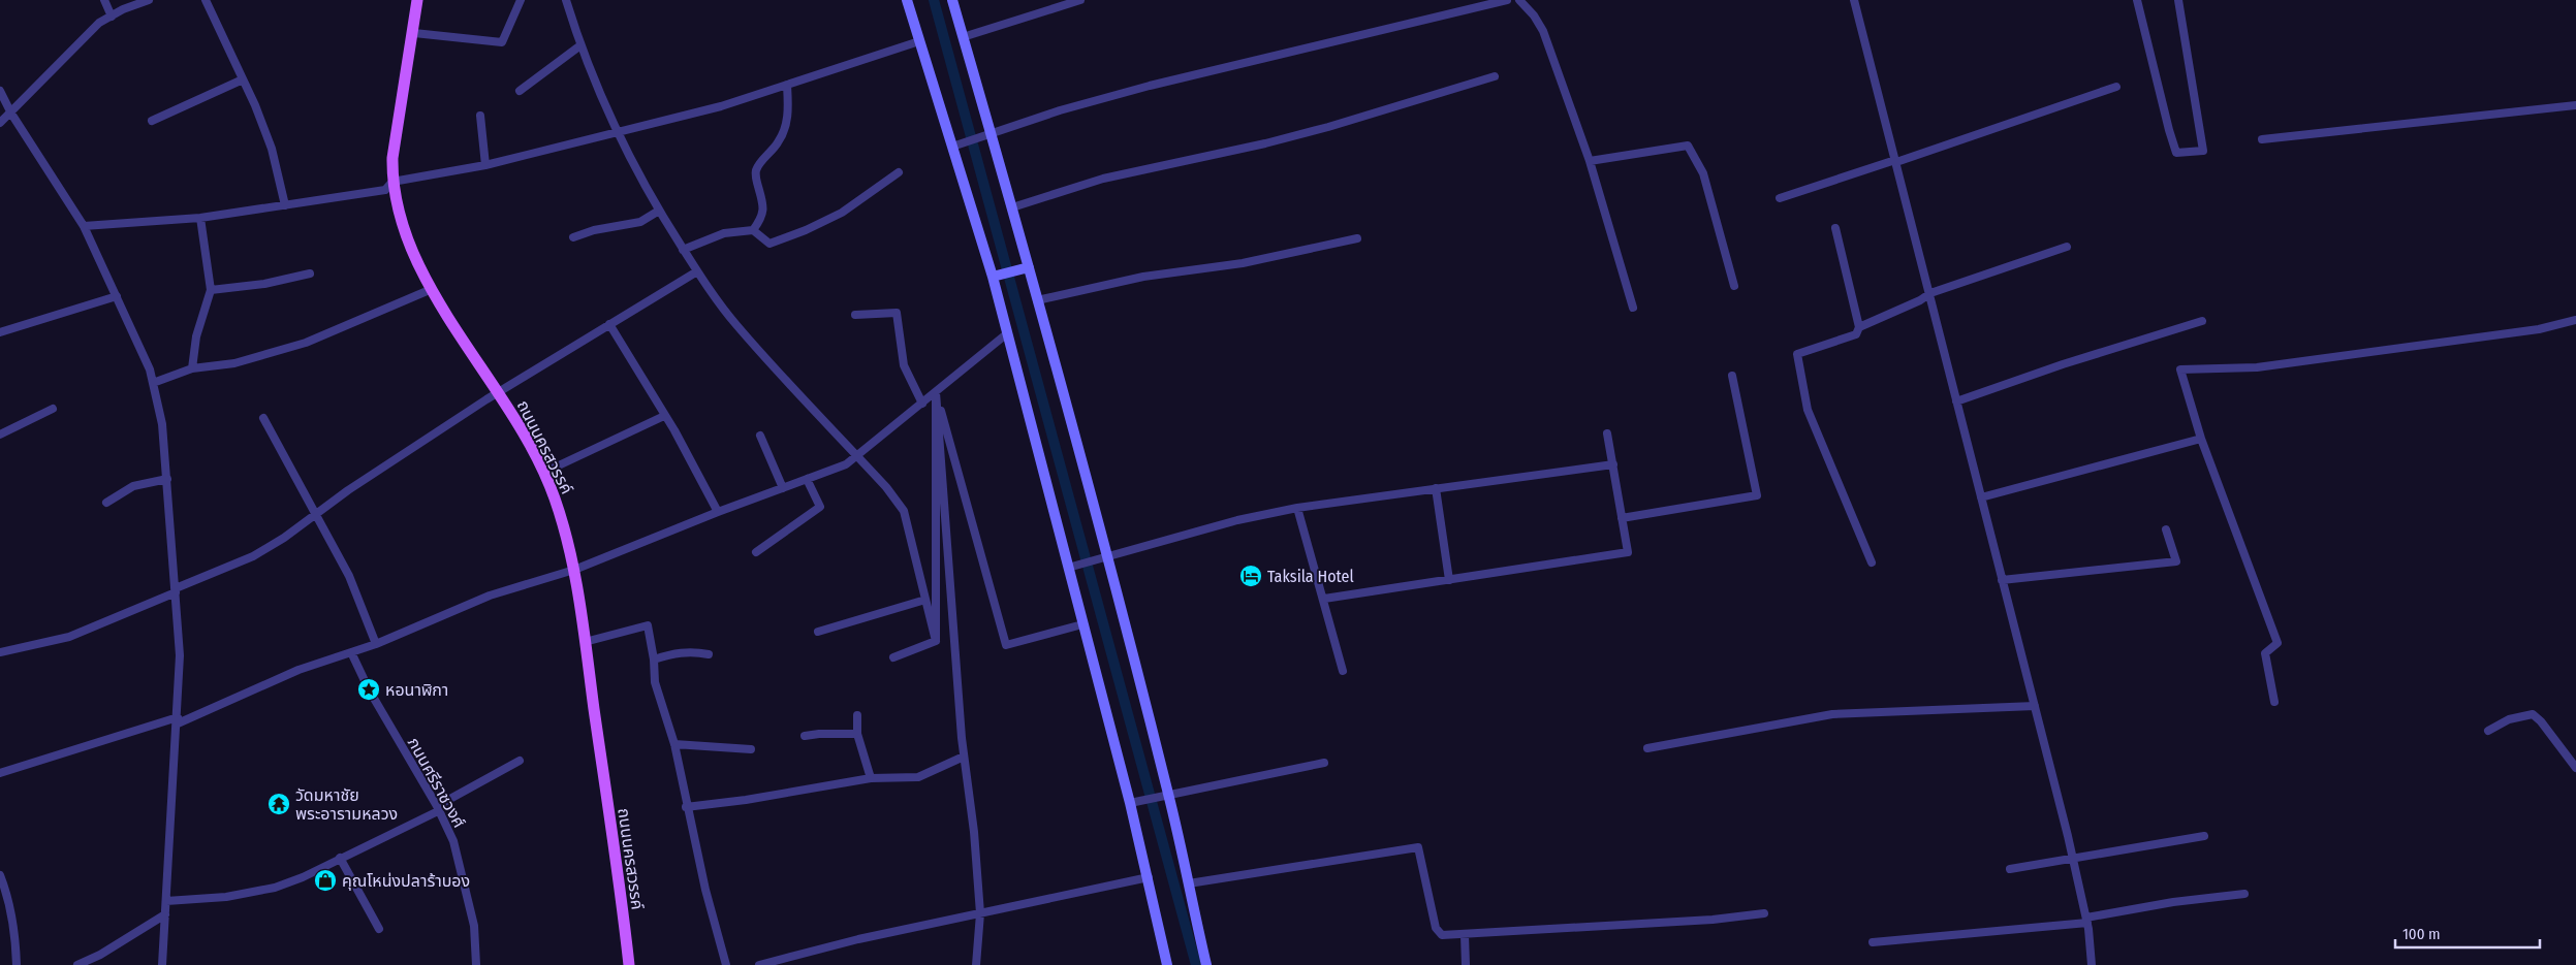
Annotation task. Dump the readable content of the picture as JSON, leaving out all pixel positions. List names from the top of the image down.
{
  "streets": {
    "main road": ["ถนนนครสวรรค์"],
    "street": ["ภนนศรีราชวงศ์"]
  },
  "places": {
    "hotel": ["Taksila Hotel"],
    "place": ["หอนาฬิกา"],
    "temple": ["วัดมหาชัย พระอารามหลวง"],
    "shop": ["คุณโหน่งปลาร้าบอง"]
  },
  "scale_bar": "100 m"
}
